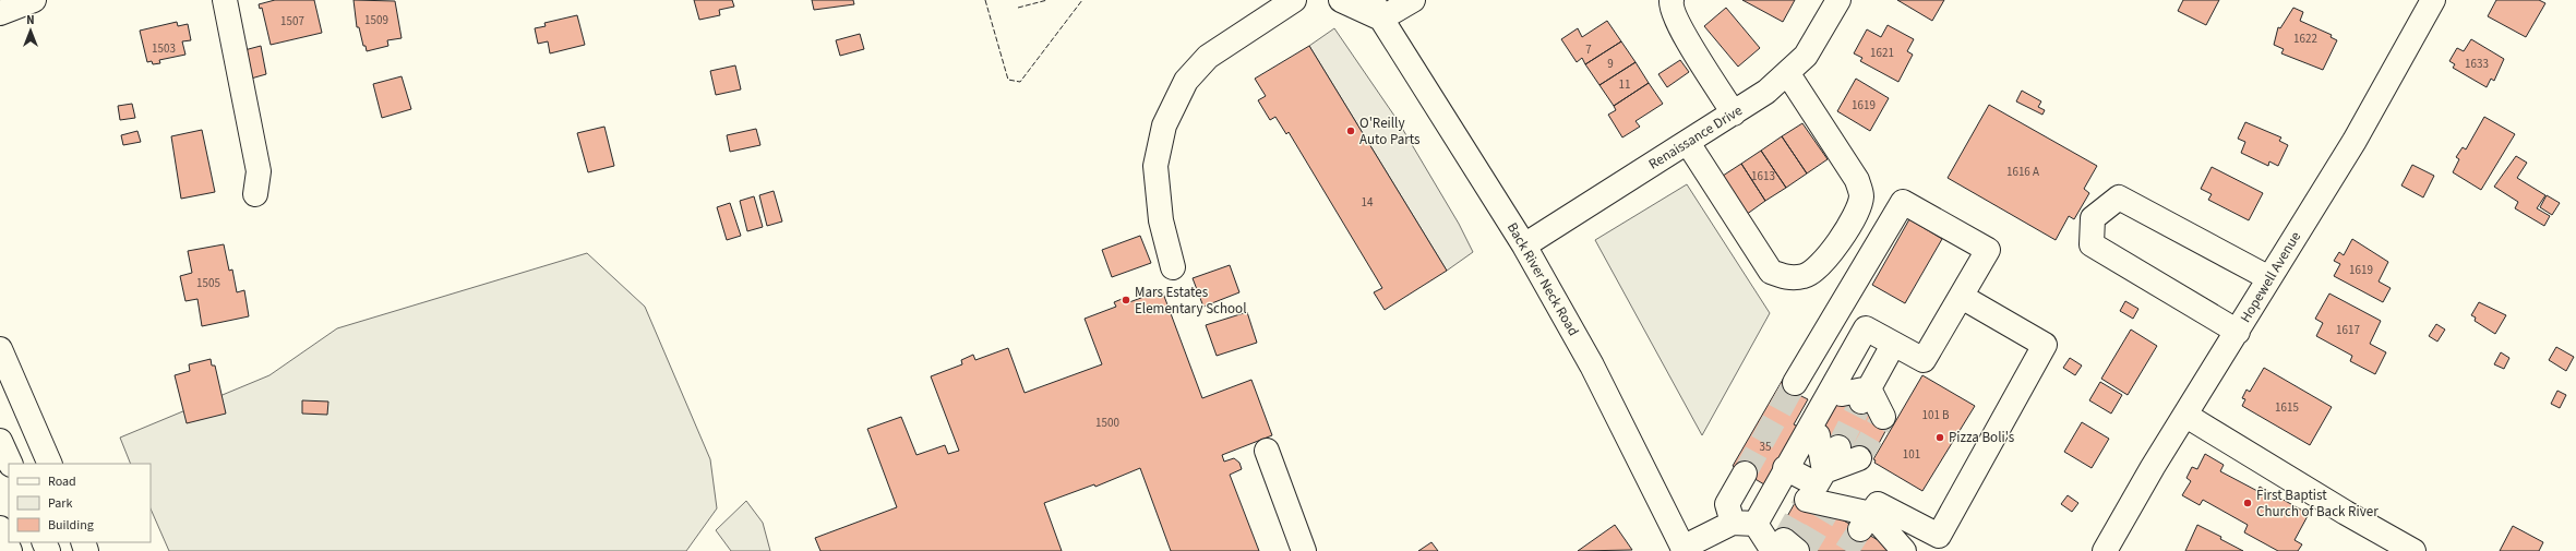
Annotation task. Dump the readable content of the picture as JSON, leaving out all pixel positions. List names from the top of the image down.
{
  "streets": {
    "street": ["Renaissance Drive", "Hopewell Avenue", "Back River Neck Road"]
  },
  "crossings": [
    ["Renaissance Drive", "Back River Neck Road"]
  ],
  "places": [
    "O'Reilly Auto Parts",
    "Mars Estates Elementary School",
    "Pizza Boli's",
    "First Baptist Church of Back River"
  ],
  "house_numbers": [
    "1509",
    "1507",
    "1622",
    "1503",
    "7",
    "1621",
    "9",
    "1633",
    "11",
    "1619",
    "1616 A",
    "1613",
    "14",
    "1619",
    "1505",
    "1617",
    "1615",
    "101 B",
    "1500",
    "35",
    "101"
  ],
  "legend": ["Road", "Park", "Building"],
  "north": "top"
}
